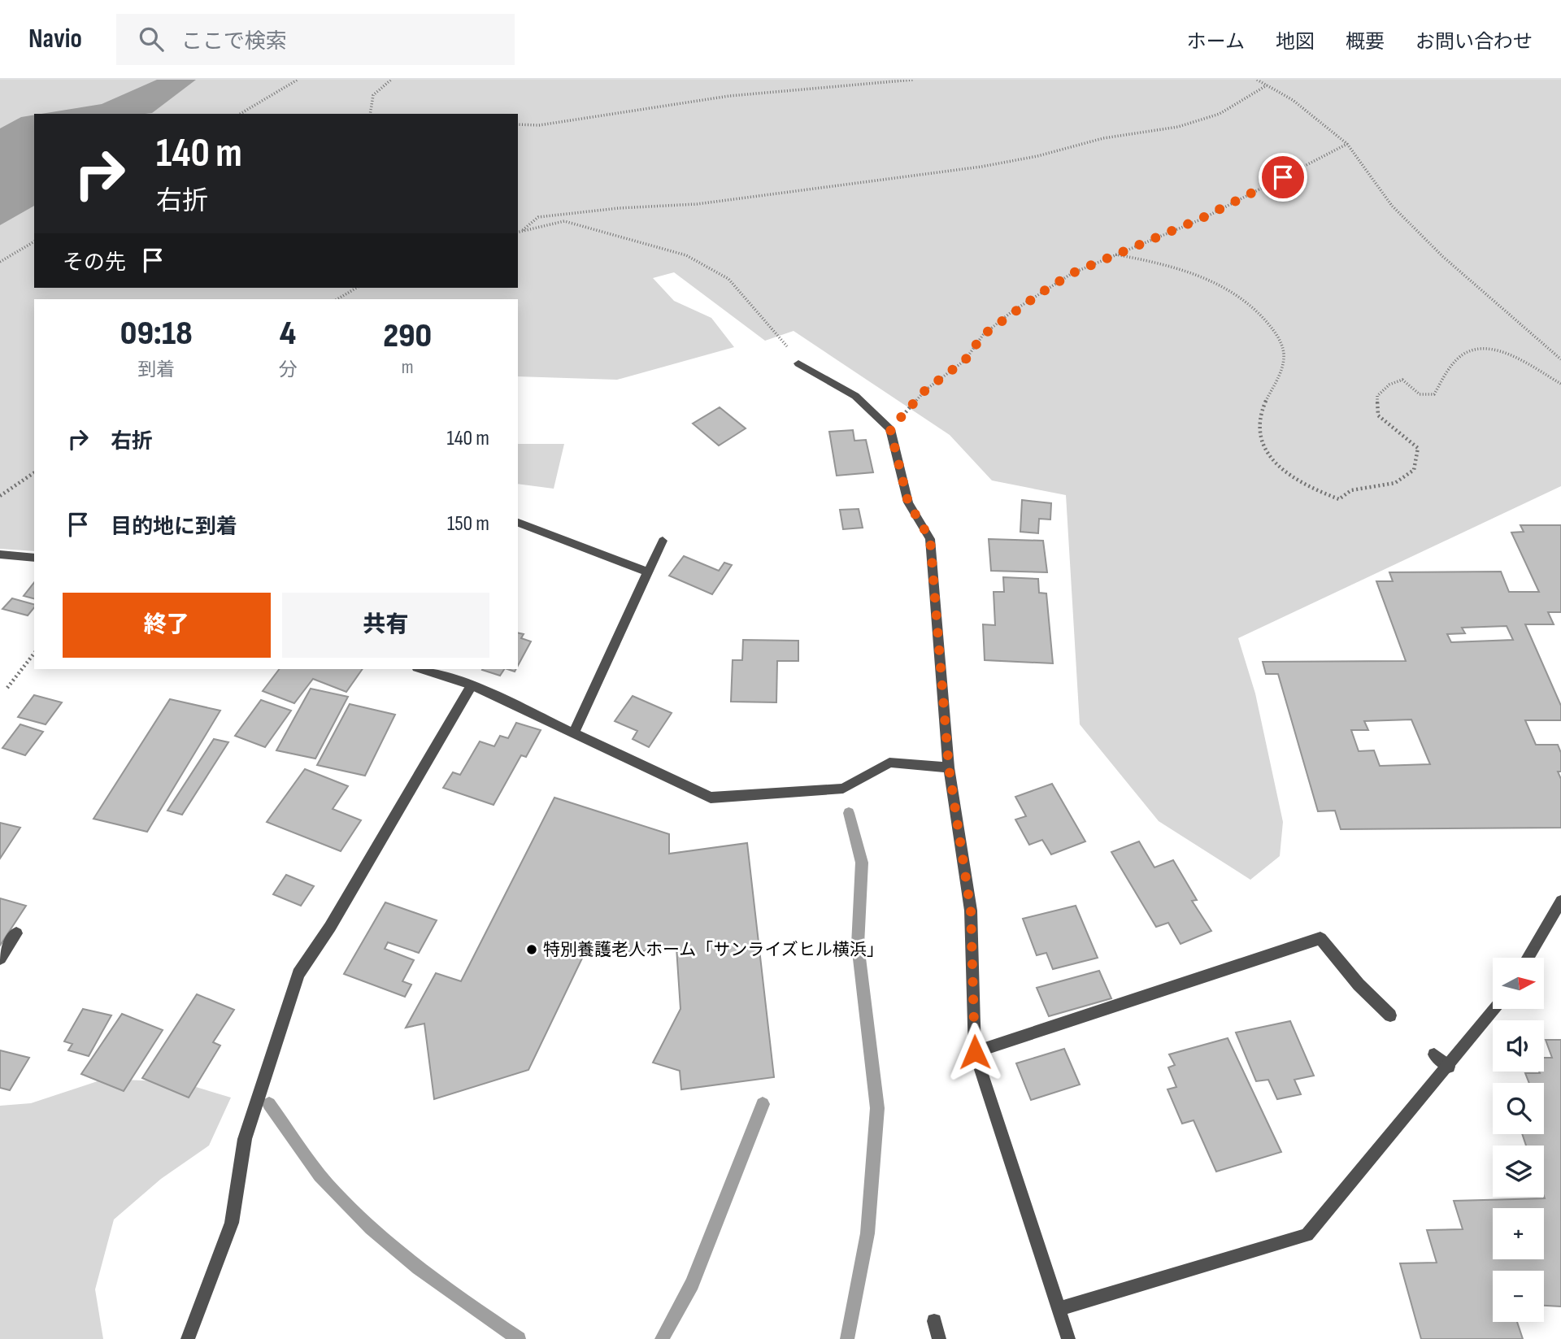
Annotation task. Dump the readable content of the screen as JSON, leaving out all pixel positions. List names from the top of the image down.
{
  "places": ["特別養護老人ホーム「サンライズヒル横浜」"],
  "north": "right",
  "page": {
    "header": "Navio",
    "search": "ここで検索",
    "nav": [
      "ホーム",
      "地図",
      "概要",
      "お問い合わせ"
    ],
    "turn": ["140 m", "右折"],
    "then": "その先",
    "eta": [
      "09:18",
      "到着",
      "4",
      "分",
      "290",
      "m"
    ],
    "list": [
      {
        "name": "右折",
        "value": "140 m"
      },
      {
        "name": "目的地に到着",
        "value": "150 m"
      }
    ],
    "buttons": ["終了", "共有"],
    "map_buttons": ["+", "−"]
  }
}
